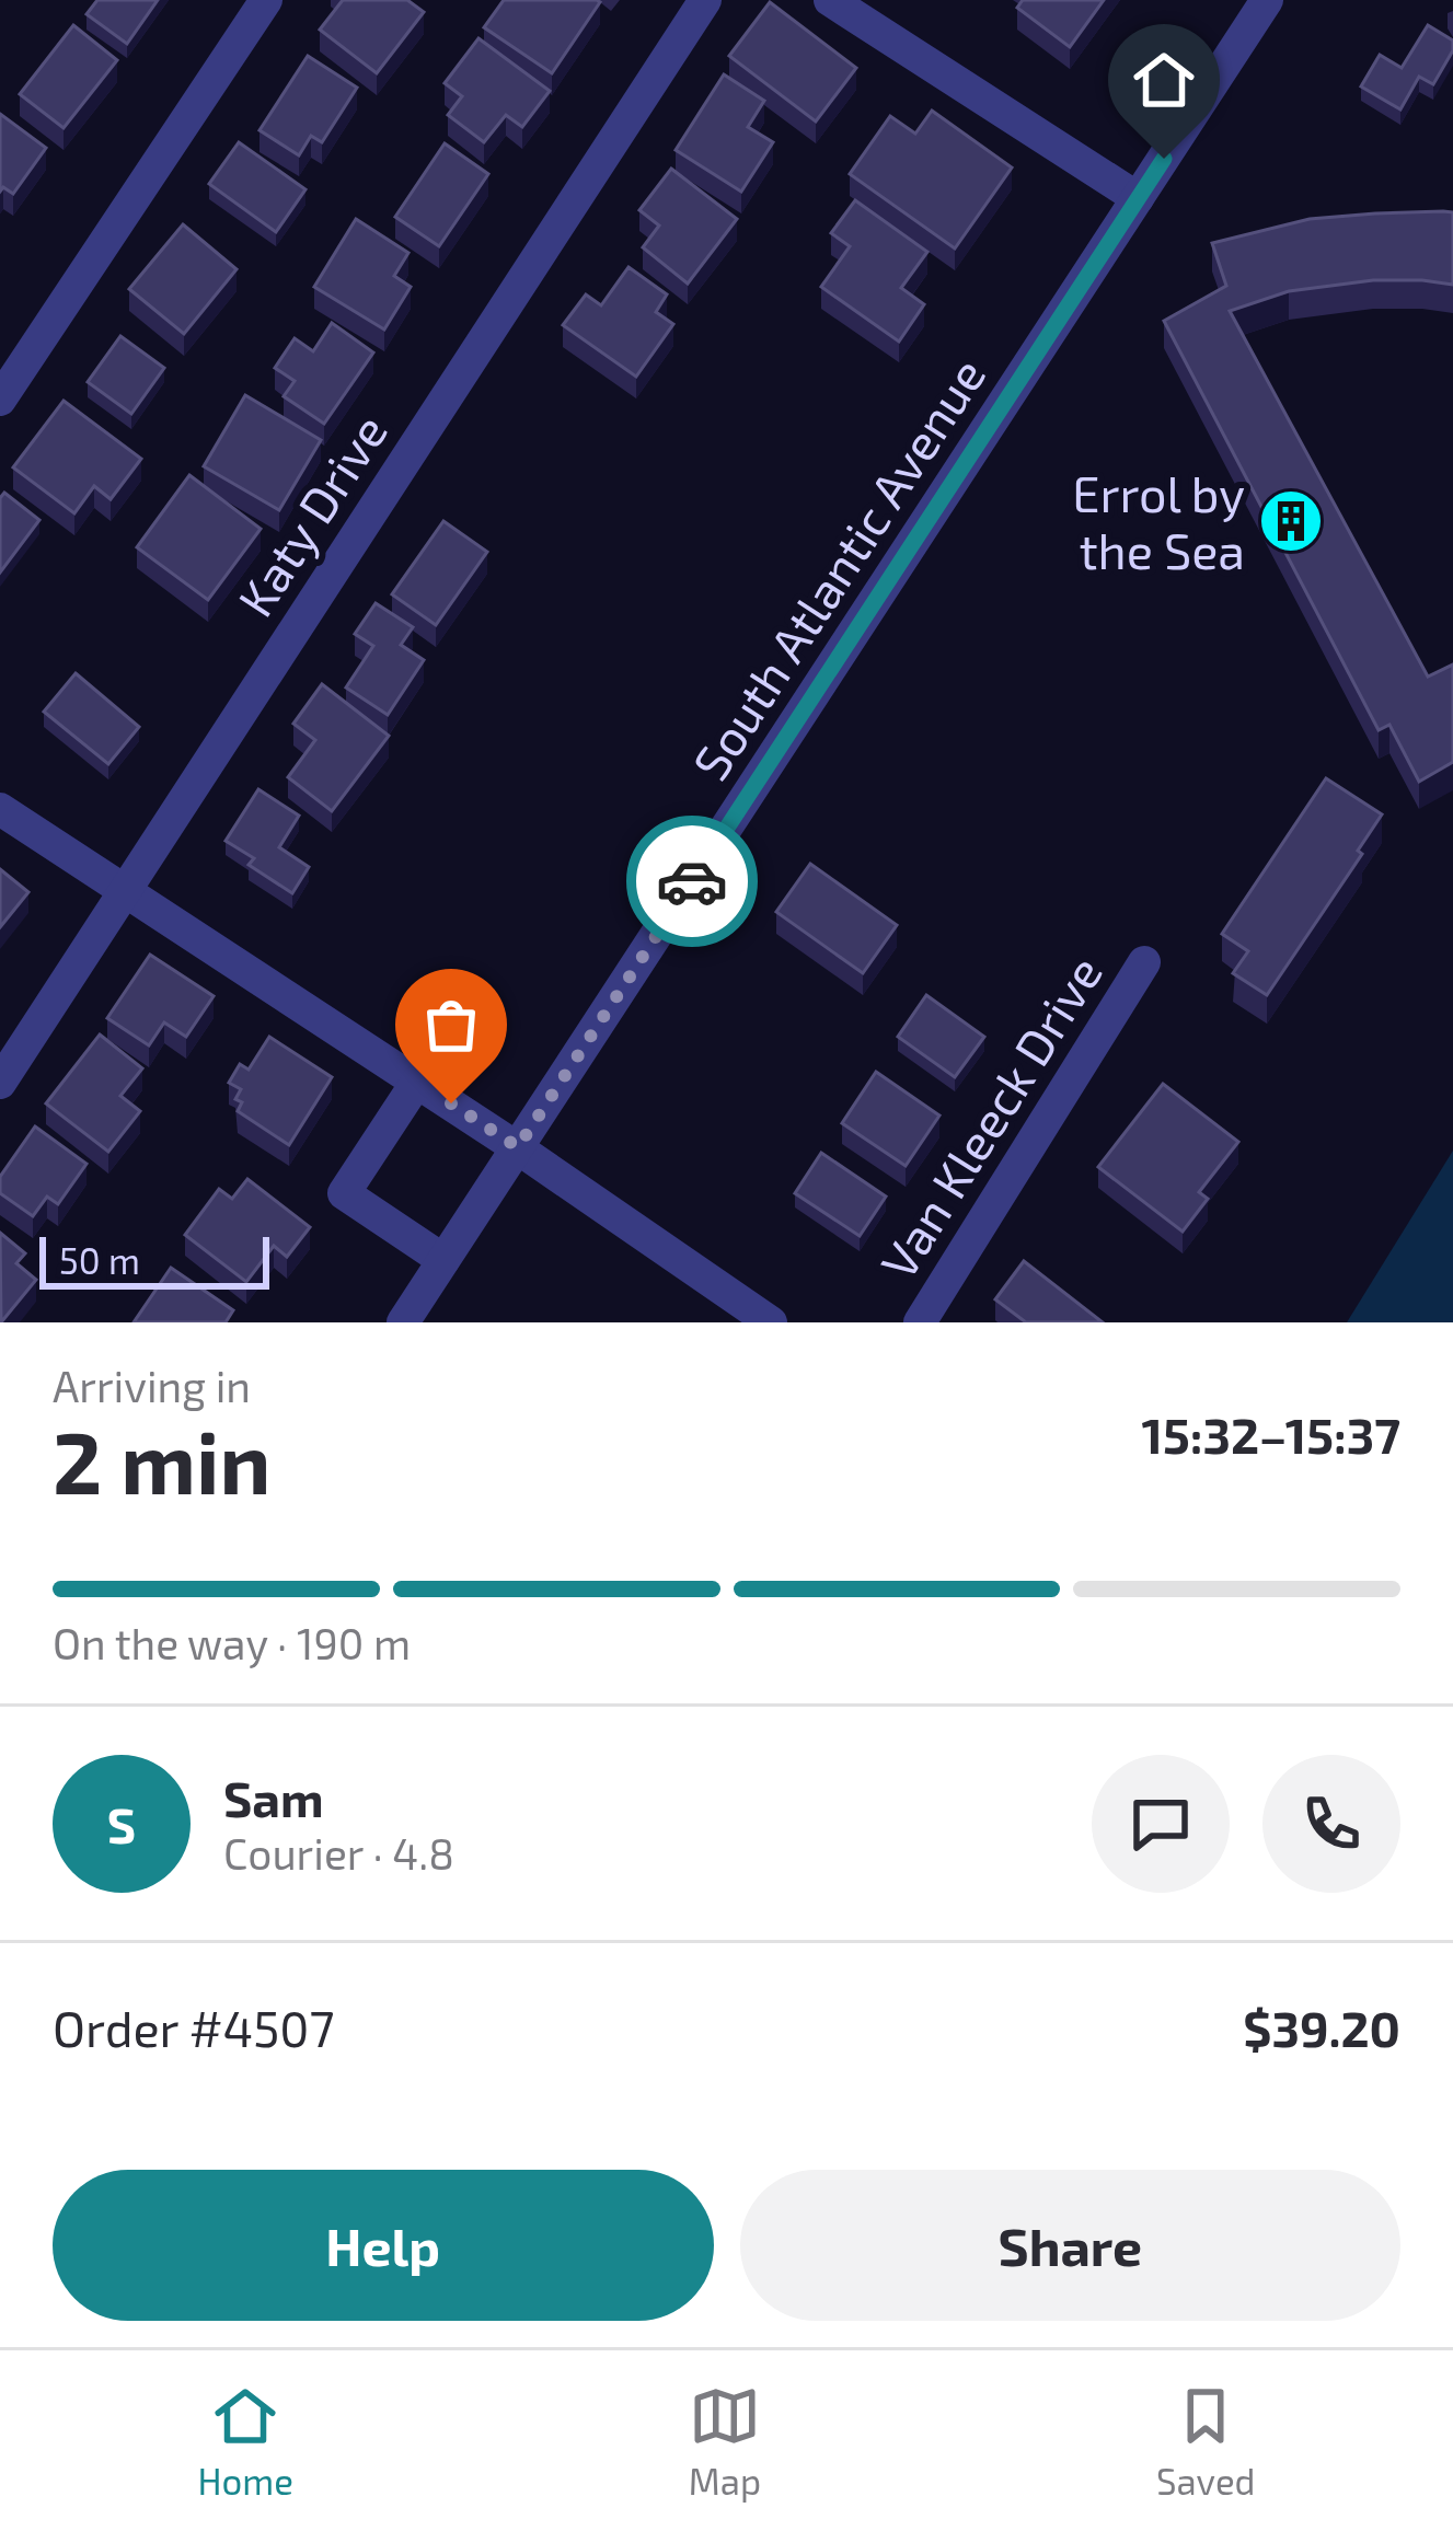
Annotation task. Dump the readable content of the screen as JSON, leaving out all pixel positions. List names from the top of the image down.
{
  "streets": {
    "street": ["Katy Drive", "South Atlantic Avenue", "Van Kleeck Drive"]
  },
  "places": {
    "building": ["Errol by the Sea"]
  },
  "scale_bar": "50 m",
  "page": {
    "scale": "50 m",
    "heading": ["2 min", "Arriving in", "15:32–15:37"],
    "panel": [
      "Sam",
      "Courier · 4.8",
      "Order #4507",
      "$39.20"
    ],
    "bar": "On the way · 190 m",
    "round": "S",
    "buttons": ["Help", "Share"],
    "tabs": ["Home", "Map", "Saved"]
  }
}
